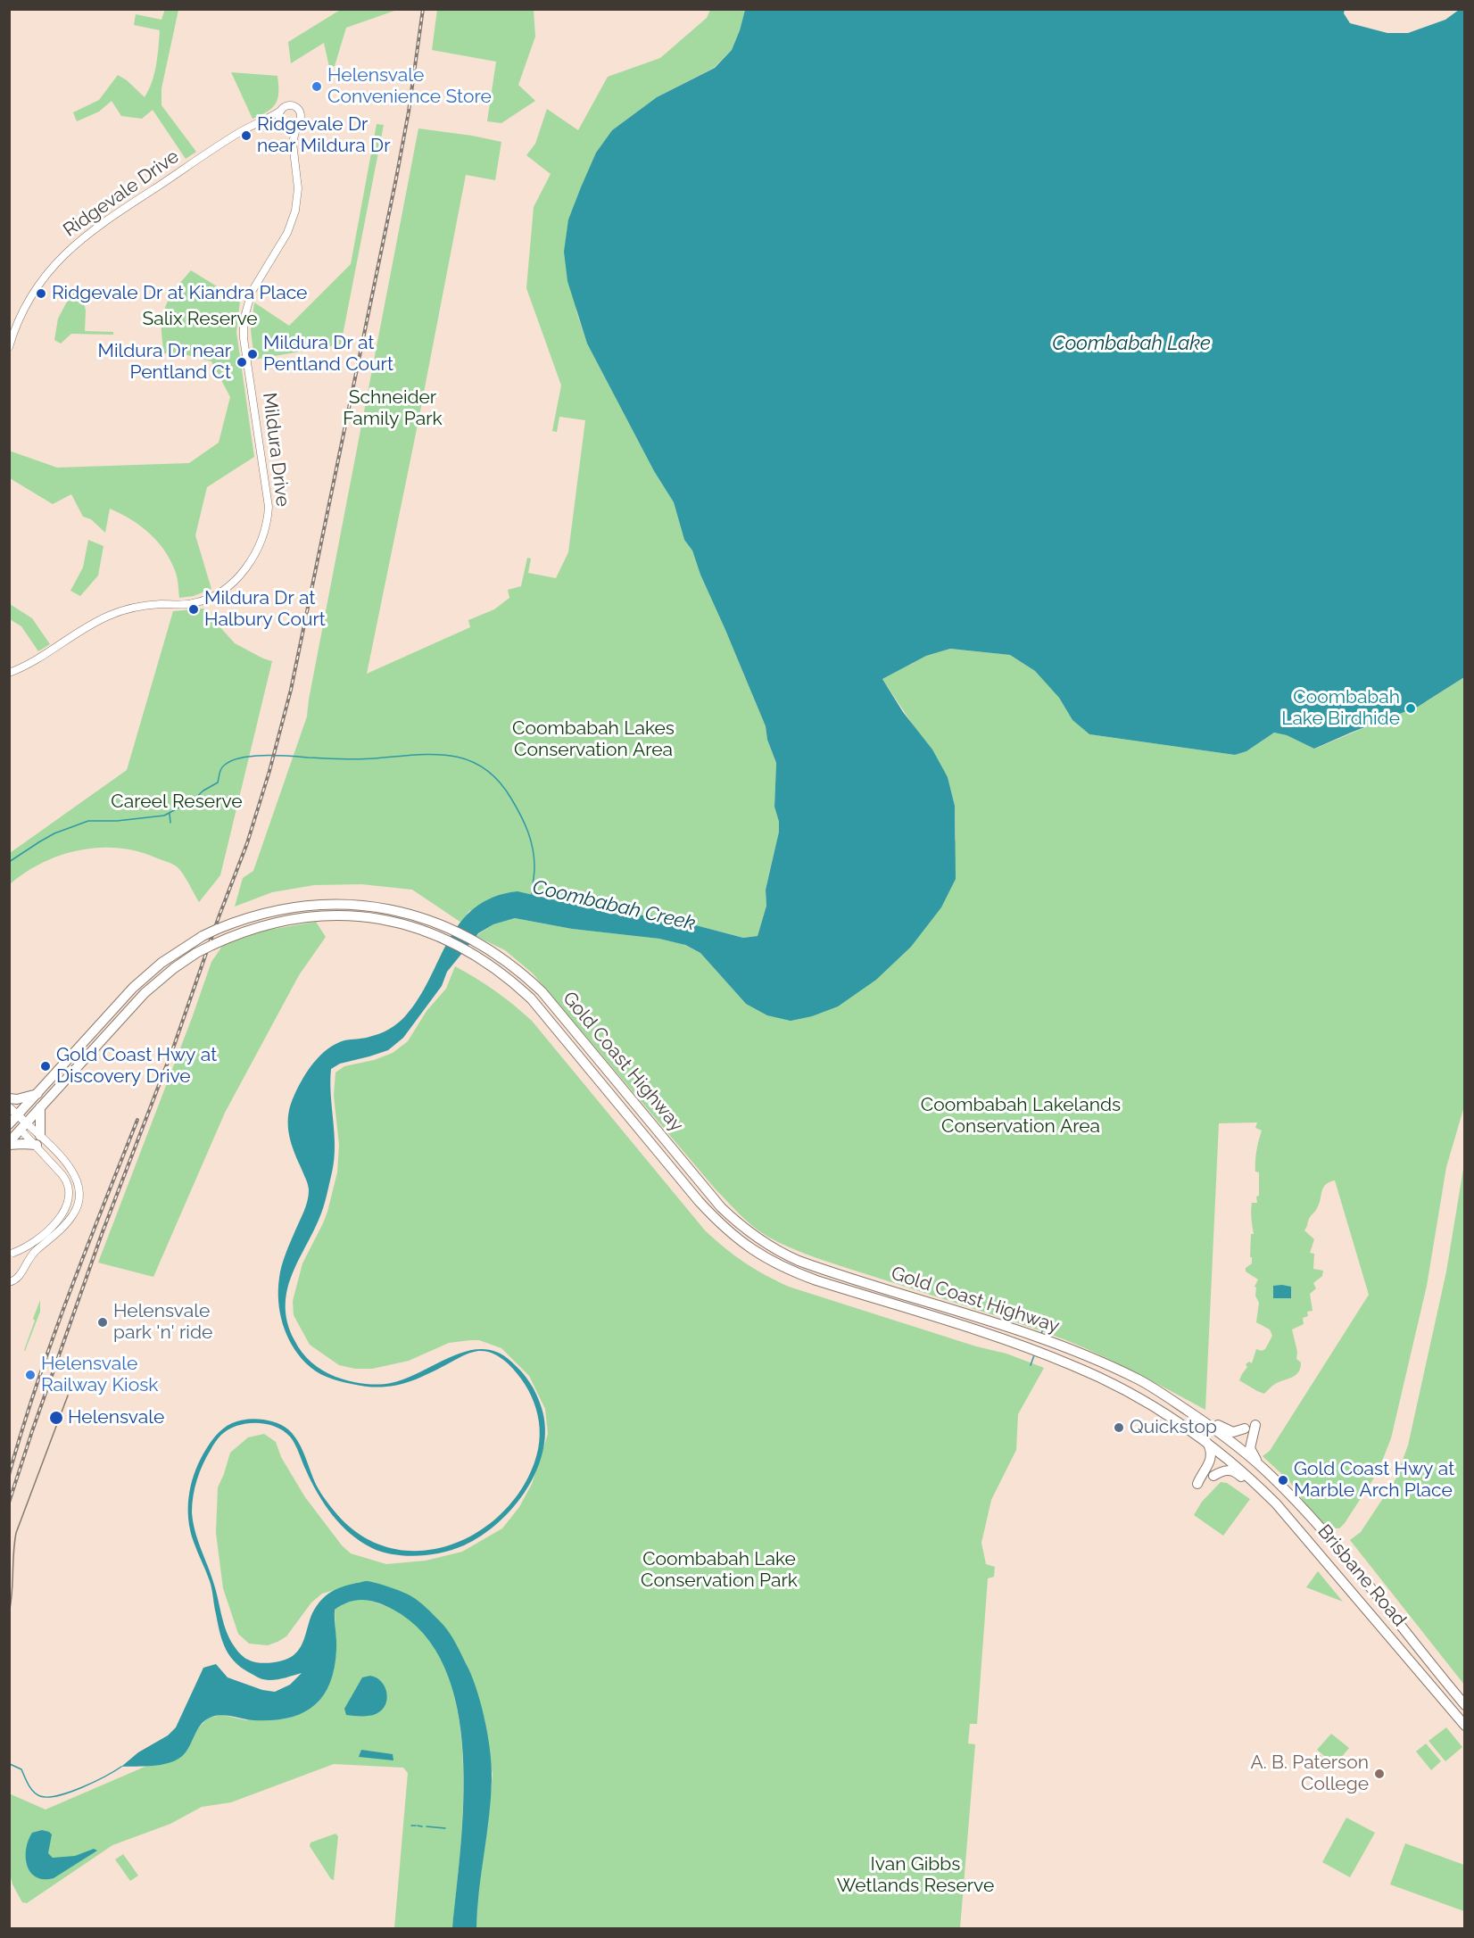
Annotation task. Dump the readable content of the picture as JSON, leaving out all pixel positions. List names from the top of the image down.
{
  "streets": {
    "highway": ["Gold Coast Highway", "Brisbane Road"],
    "street": ["Ridgevale Drive", "Mildura Drive"]
  },
  "crossings": [
    ["Ridgevale Drive", "Mildura Drive"],
    ["Gold Coast Highway", "Brisbane Road"]
  ],
  "water": ["Coombabah Lake", "Coombabah Creek"],
  "parks": [
    "Salix Reserve",
    "Schneider Family Park",
    "Coombabah Lakes Conservation Area",
    "Careel Reserve",
    "Coombabah Lakelands Conservation Area",
    "Coombabah Lake Conservation Park",
    "Ivan Gibbs Wetlands Reserve"
  ],
  "places": [
    "Helensvale Convenience Store",
    "Ridgevale Dr near Mildura Dr",
    "Ridgevale Dr at Kiandra Place",
    "Mildura Dr at Pentland Court",
    "Mildura Dr near Pentland Ct",
    "Mildura Dr at Halbury Court",
    "Coombabah Lake Birdhide",
    "Gold Coast Hwy at Discovery Drive",
    "Helensvale park 'n' ride",
    "Helensvale Railway Kiosk",
    "Helensvale",
    "Quickstop",
    "Gold Coast Hwy at Marble Arch Place",
    "A. B. Paterson College"
  ]
}
